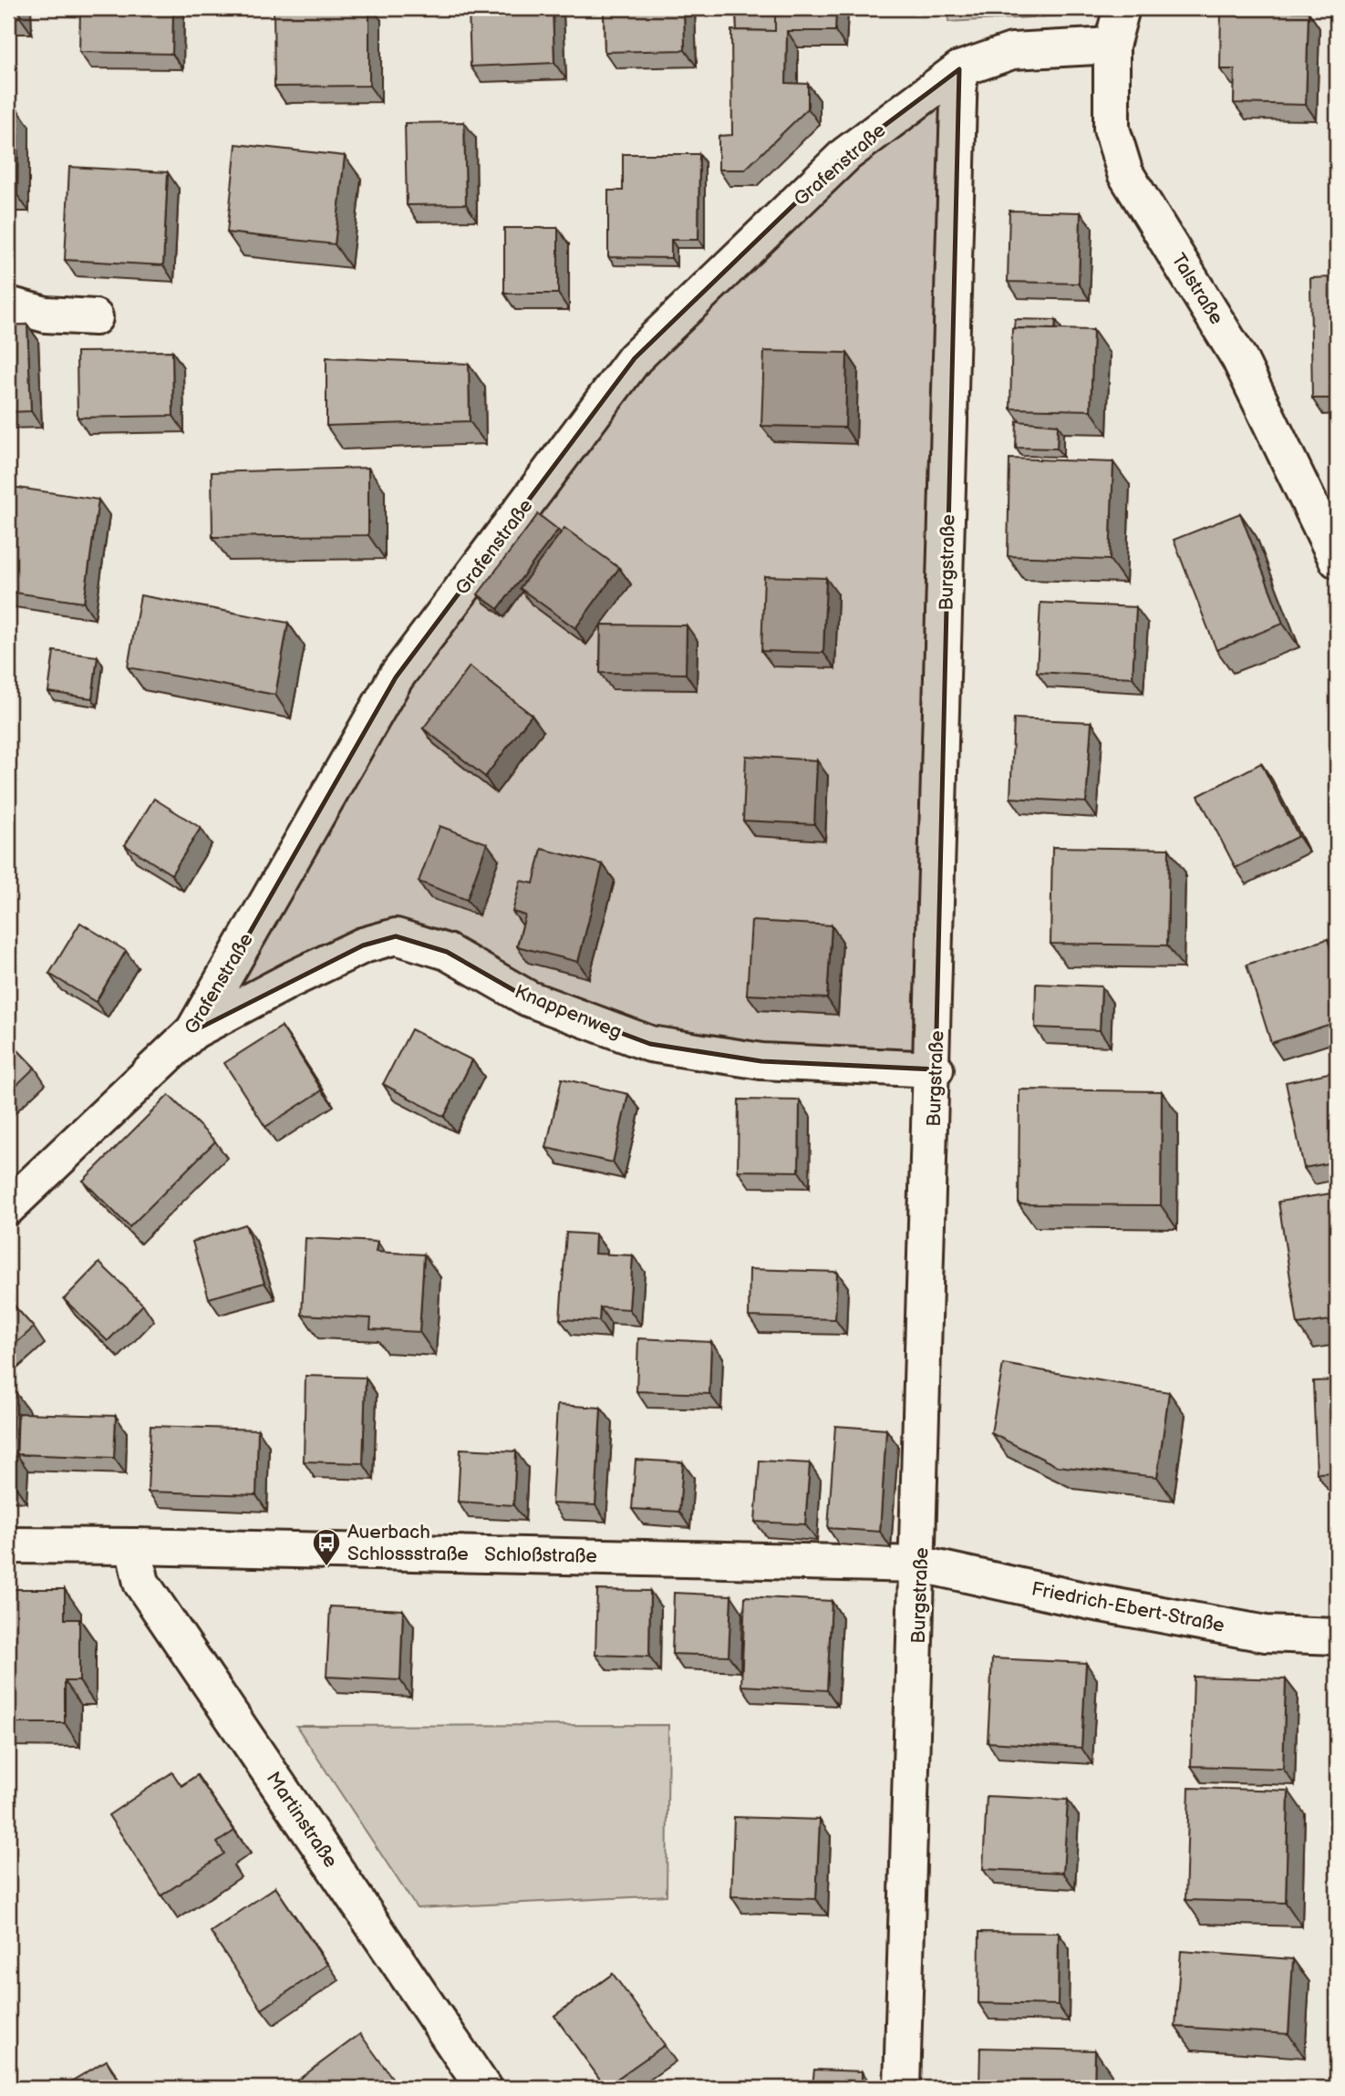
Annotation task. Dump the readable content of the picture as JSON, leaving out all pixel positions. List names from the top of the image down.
{
  "streets": {
    "street": [
      "Grafenstraße",
      "Talstraße",
      "Burgstraße",
      "Knappenweg",
      "Schloßstraße",
      "Friedrich-Ebert-Straße",
      "Martinstraße"
    ]
  },
  "crossings": [
    ["Grafenstraße", "Talstraße"],
    ["Grafenstraße", "Burgstraße"],
    ["Grafenstraße", "Knappenweg"],
    ["Burgstraße", "Knappenweg"],
    ["Burgstraße", "Schloßstraße"],
    ["Burgstraße", "Friedrich-Ebert-Straße"],
    ["Schloßstraße", "Friedrich-Ebert-Straße"],
    ["Schloßstraße", "Martinstraße"]
  ],
  "places": {
    "bus stop": ["Auerbach Schlossstraße"]
  }
}
